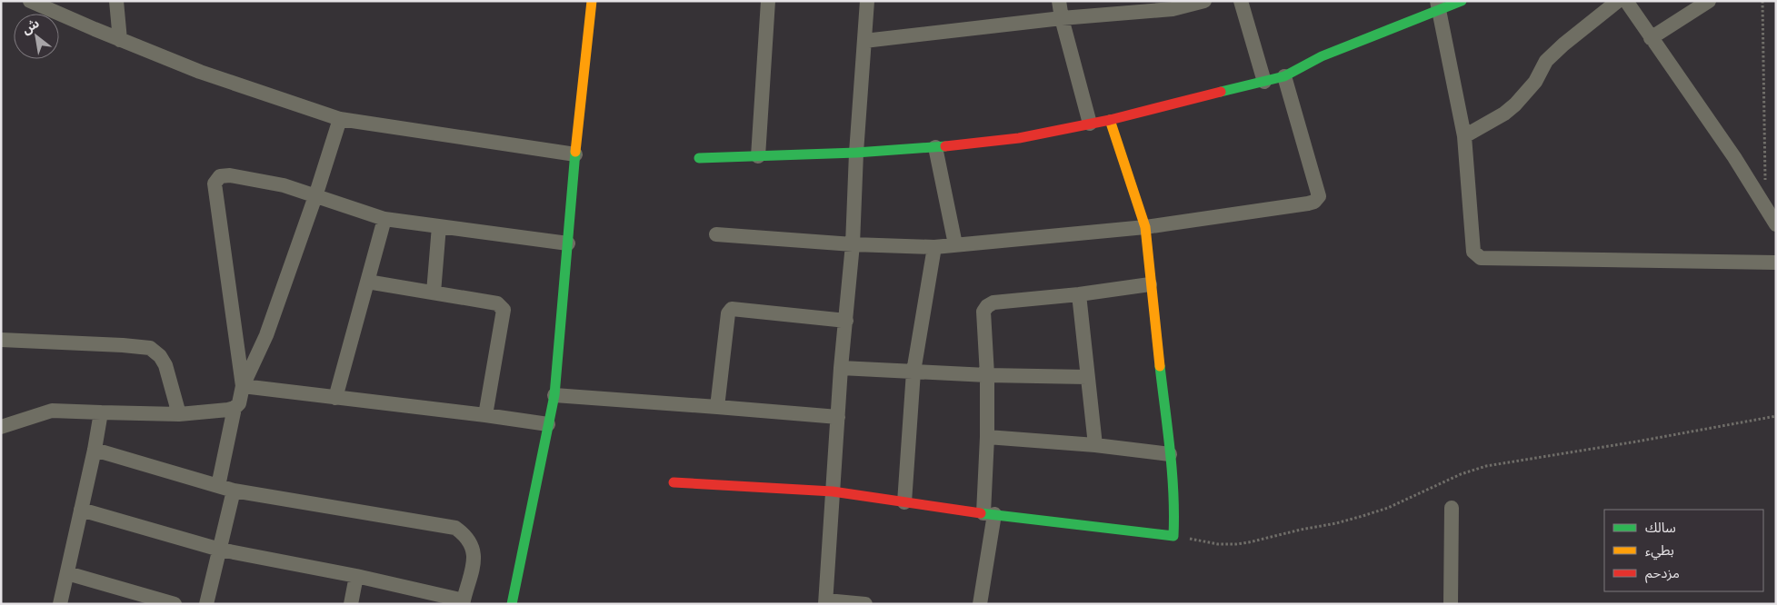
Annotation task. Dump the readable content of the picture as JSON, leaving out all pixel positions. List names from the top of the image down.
{
  "legend": ["سالك", "بطيء", "مزدحم"],
  "north": "top left"
}
